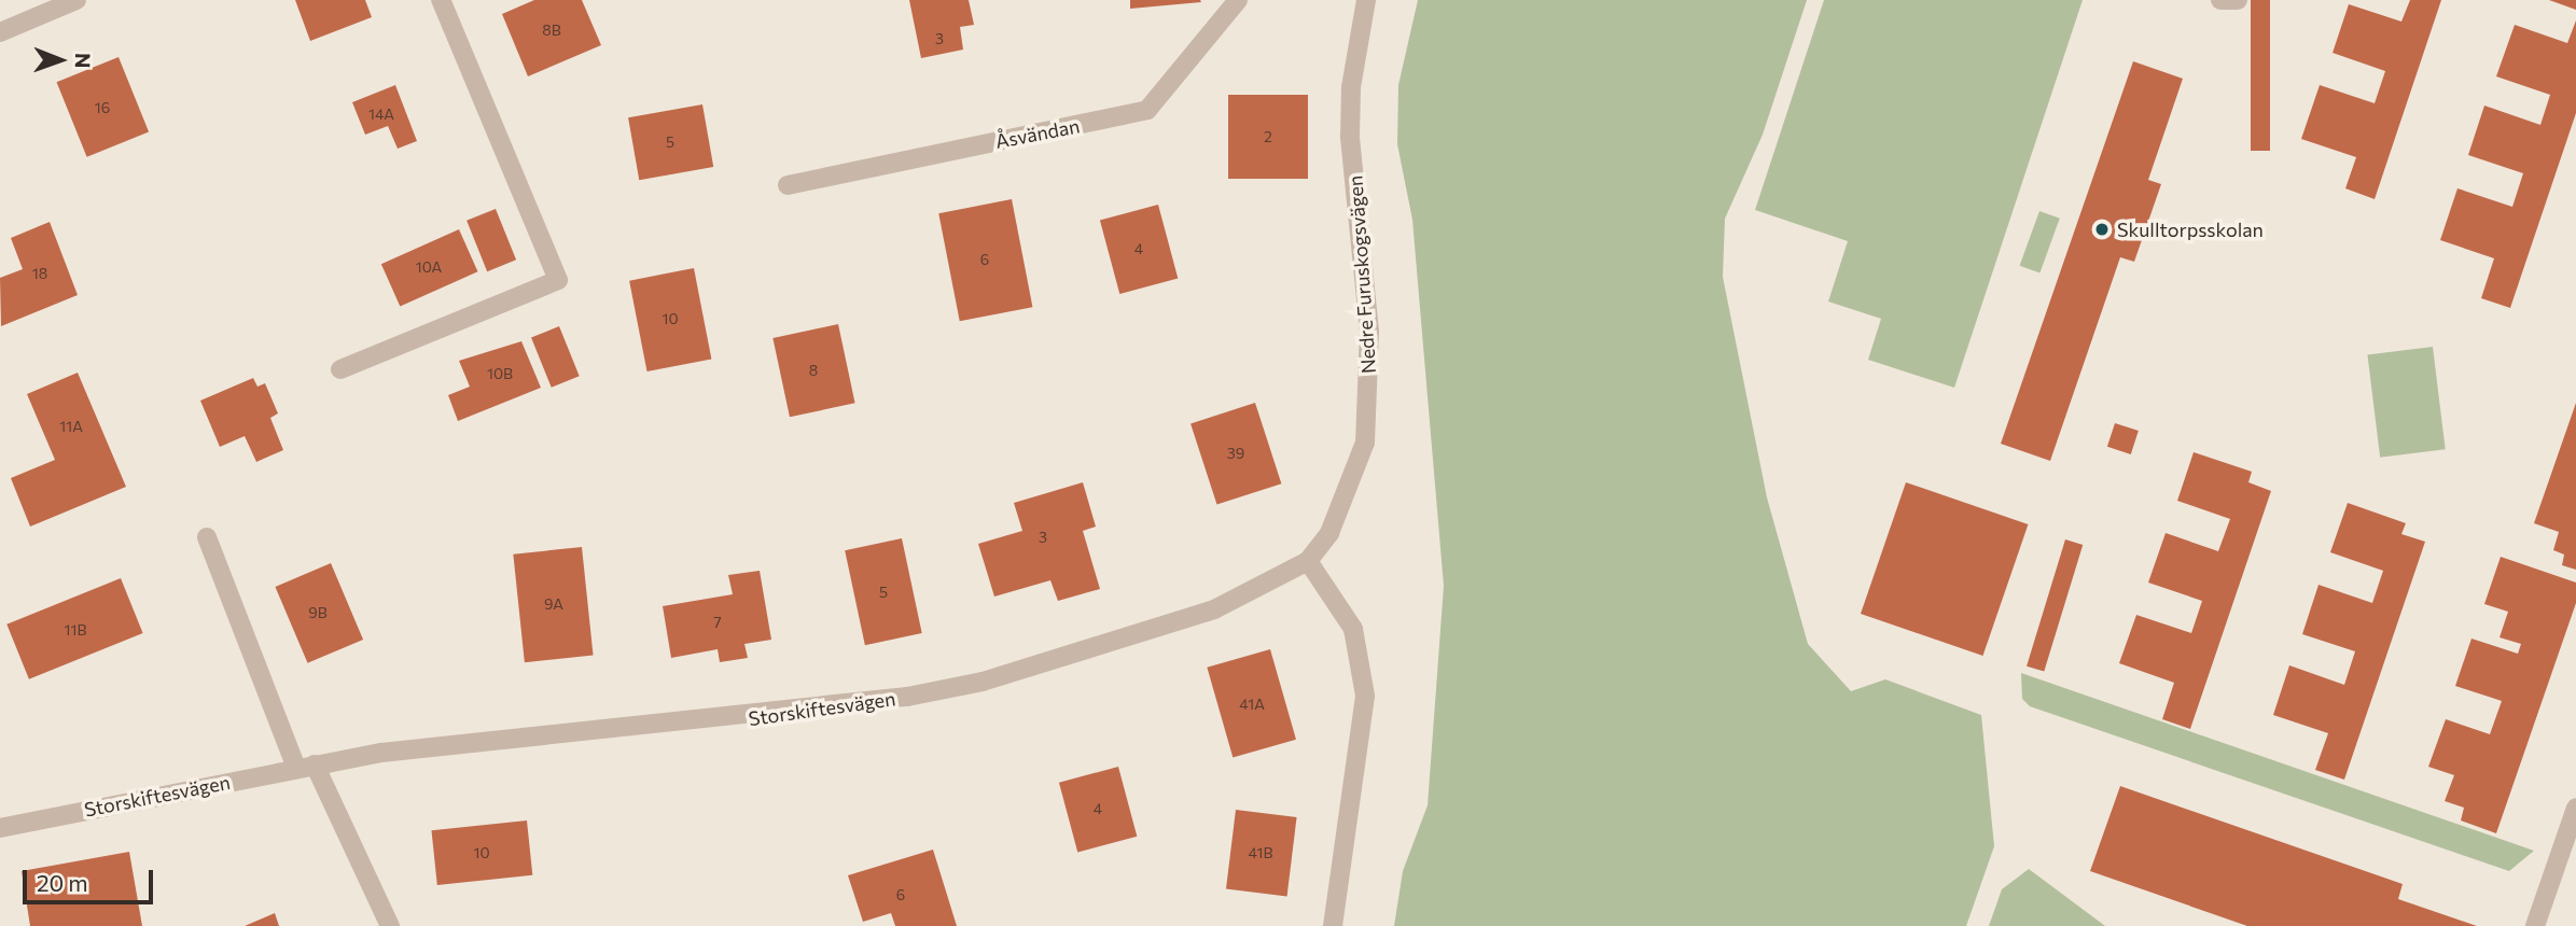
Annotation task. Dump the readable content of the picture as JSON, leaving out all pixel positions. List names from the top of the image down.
{
  "streets": {
    "street": ["Åsvändan", "Nedre Furuskogsvägen", "Storskiftesvägen"]
  },
  "crossings": [
    ["Nedre Furuskogsvägen", "Storskiftesvägen"]
  ],
  "places": ["Skulltorpsskolan"],
  "house_numbers": [
    "8B",
    "3",
    "16",
    "14A",
    "2",
    "5",
    "4",
    "6",
    "10A",
    "18",
    "10",
    "8",
    "10B",
    "11A",
    "39",
    "3",
    "5",
    "9A",
    "9B",
    "7",
    "11B",
    "41A",
    "4",
    "10",
    "41B",
    "6"
  ],
  "scale_bar": "20 m",
  "north": "right"
}
